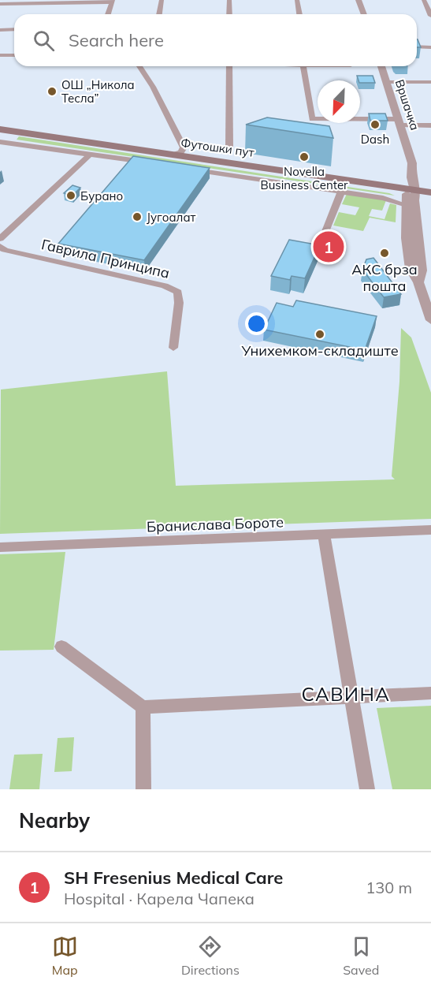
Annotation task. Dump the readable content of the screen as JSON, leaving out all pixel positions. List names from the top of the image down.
{
  "streets": {
    "main road": ["Футошки пут"],
    "street": ["Вршачка", "Гаврила Принципа", "Бранислава Бороте"]
  },
  "crossings": [
    ["Вршачка", "Футошки пут"]
  ],
  "districts": ["САВИНА"],
  "places": [
    "ОШ „Никола Тесла”",
    "Dash",
    "Novella Business Center",
    "Бурано",
    "Југоалат",
    "АКС брза пошта",
    "Унихемком-складиште"
  ],
  "north": "bottom left",
  "page": {
    "search": "Search here",
    "pins": "1",
    "heading": "Nearby",
    "list": [
      {
        "mark": "1",
        "name": "SH Fresenius Medical Care",
        "note": "Hospital · Карела Чапека",
        "value": "130 m"
      }
    ],
    "nav": ["Map", "Directions", "Saved"]
  }
}
